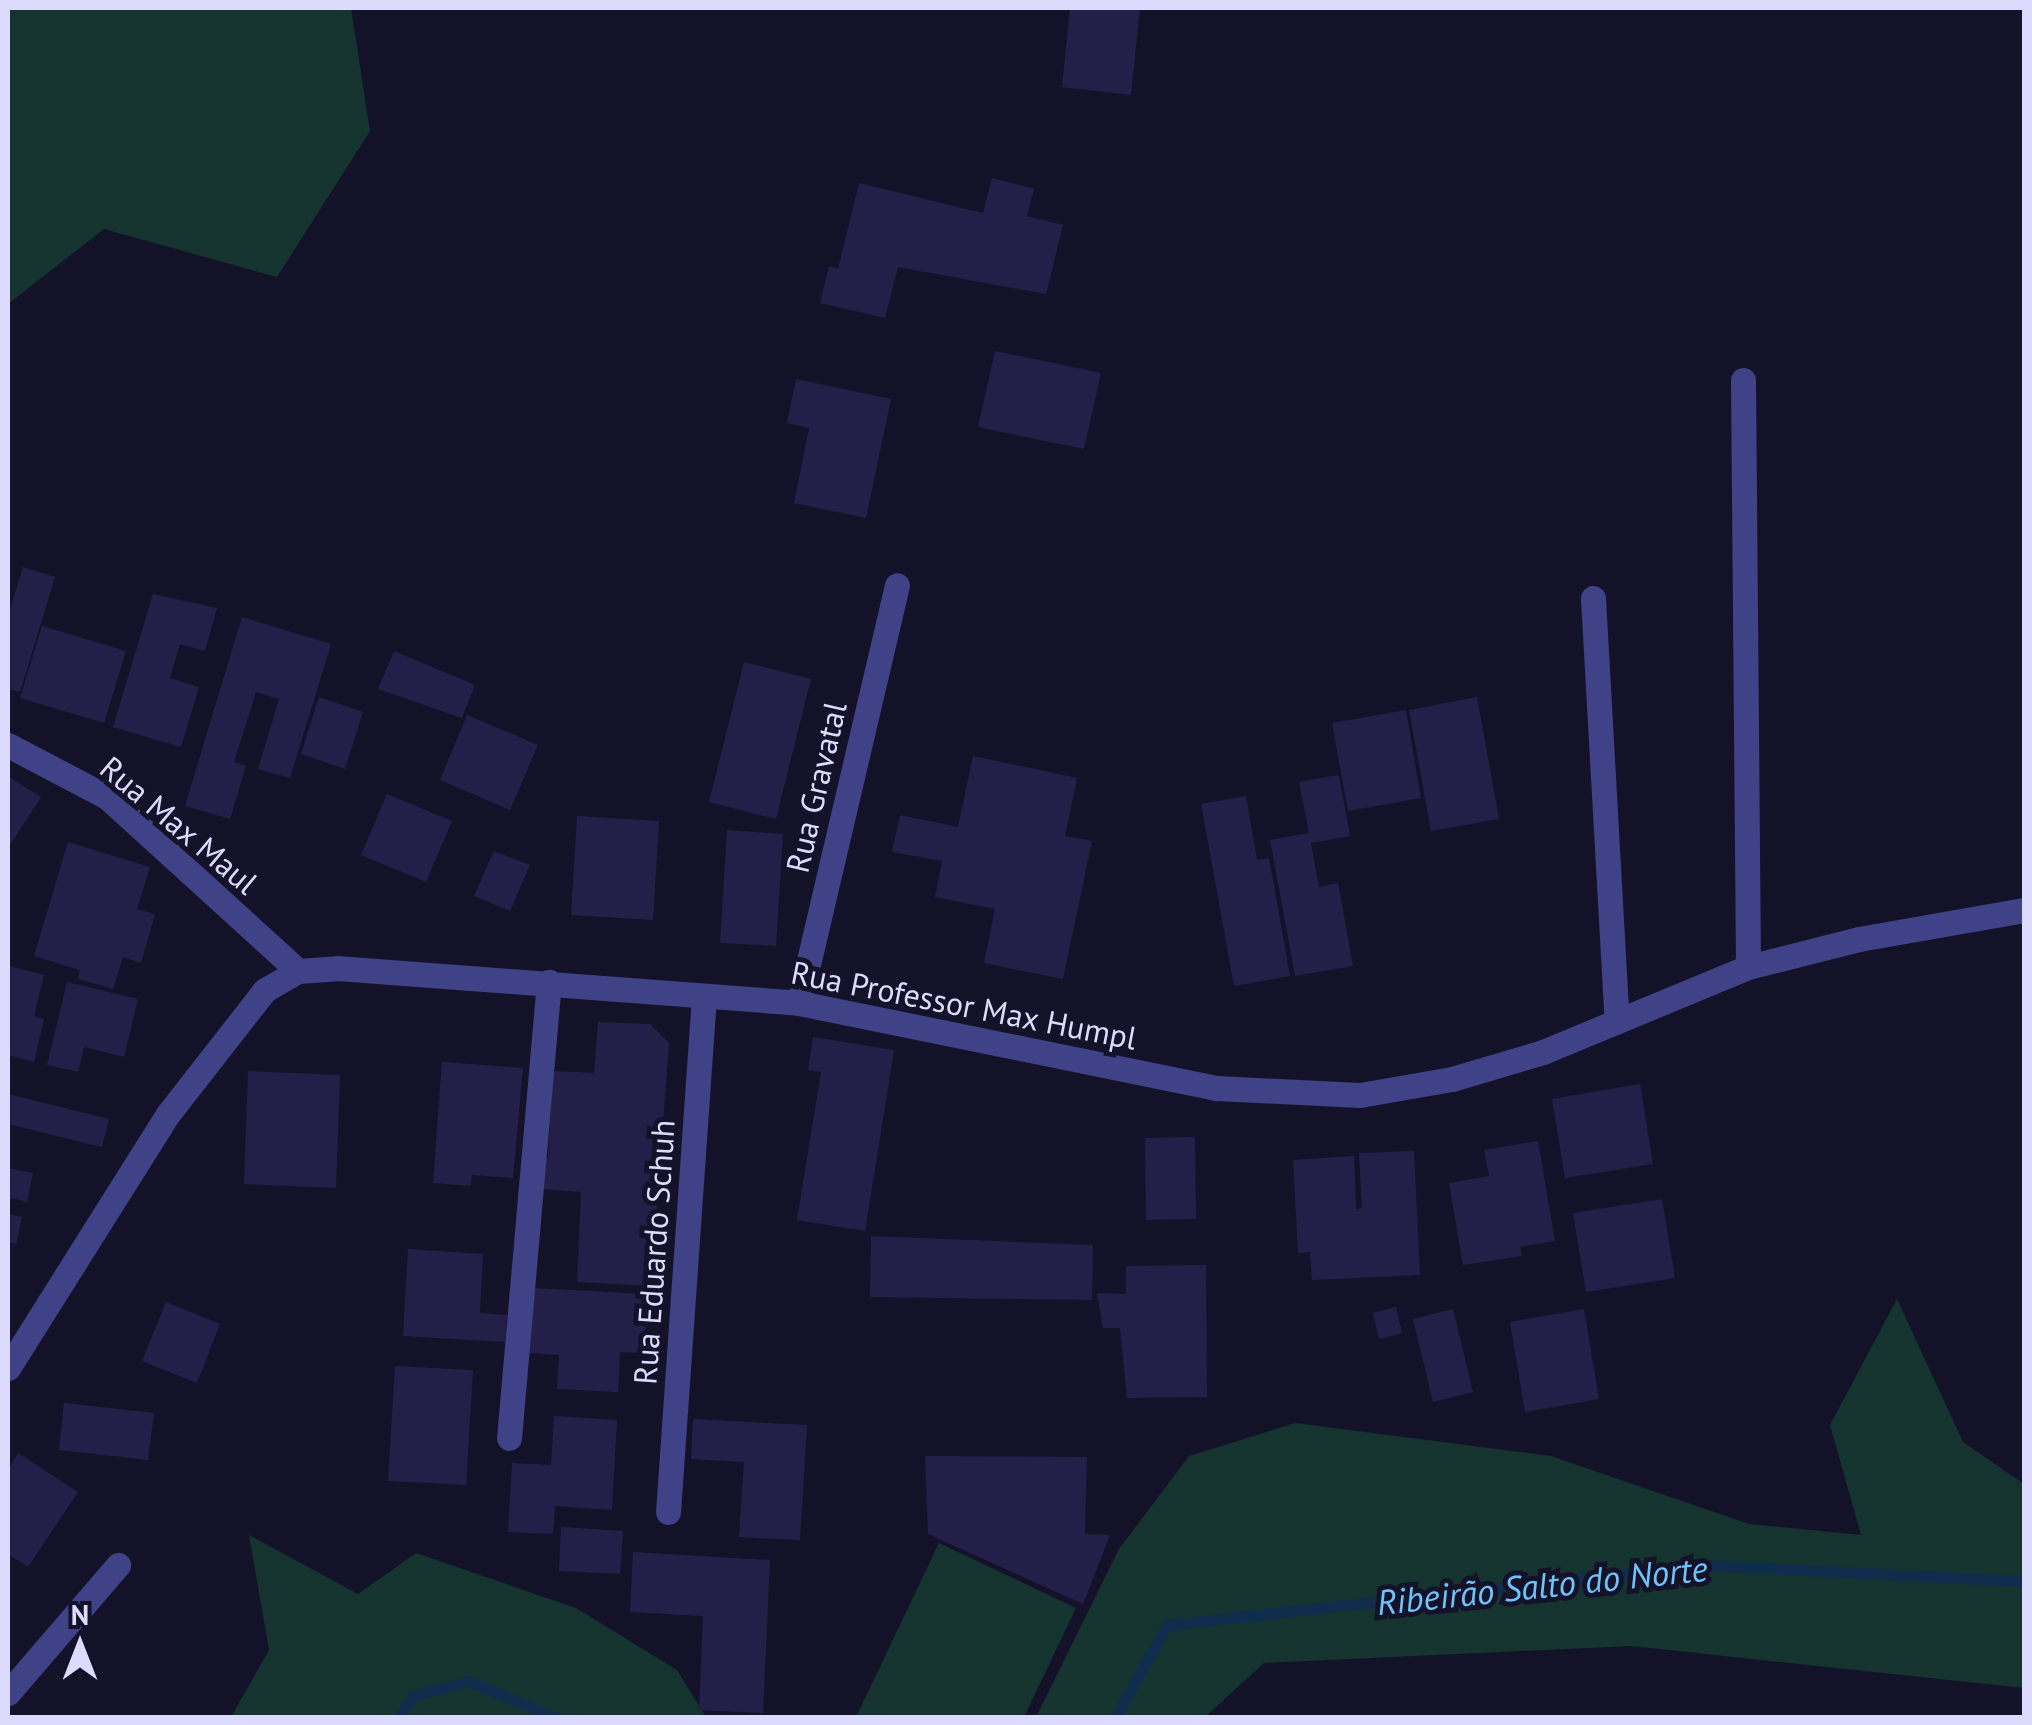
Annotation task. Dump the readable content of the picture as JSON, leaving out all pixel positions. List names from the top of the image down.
{
  "streets": {
    "street": [
      "Rua Gravatal",
      "Rua Max Maul",
      "Rua Professor Max Humpl",
      "Rua Eduardo Schuh"
    ]
  },
  "crossings": [
    ["Rua Gravatal", "Rua Professor Max Humpl"],
    ["Rua Max Maul", "Rua Professor Max Humpl"],
    ["Rua Professor Max Humpl", "Rua Eduardo Schuh"]
  ],
  "water": ["Ribeirão Salto do Norte"],
  "north": "top"
}
